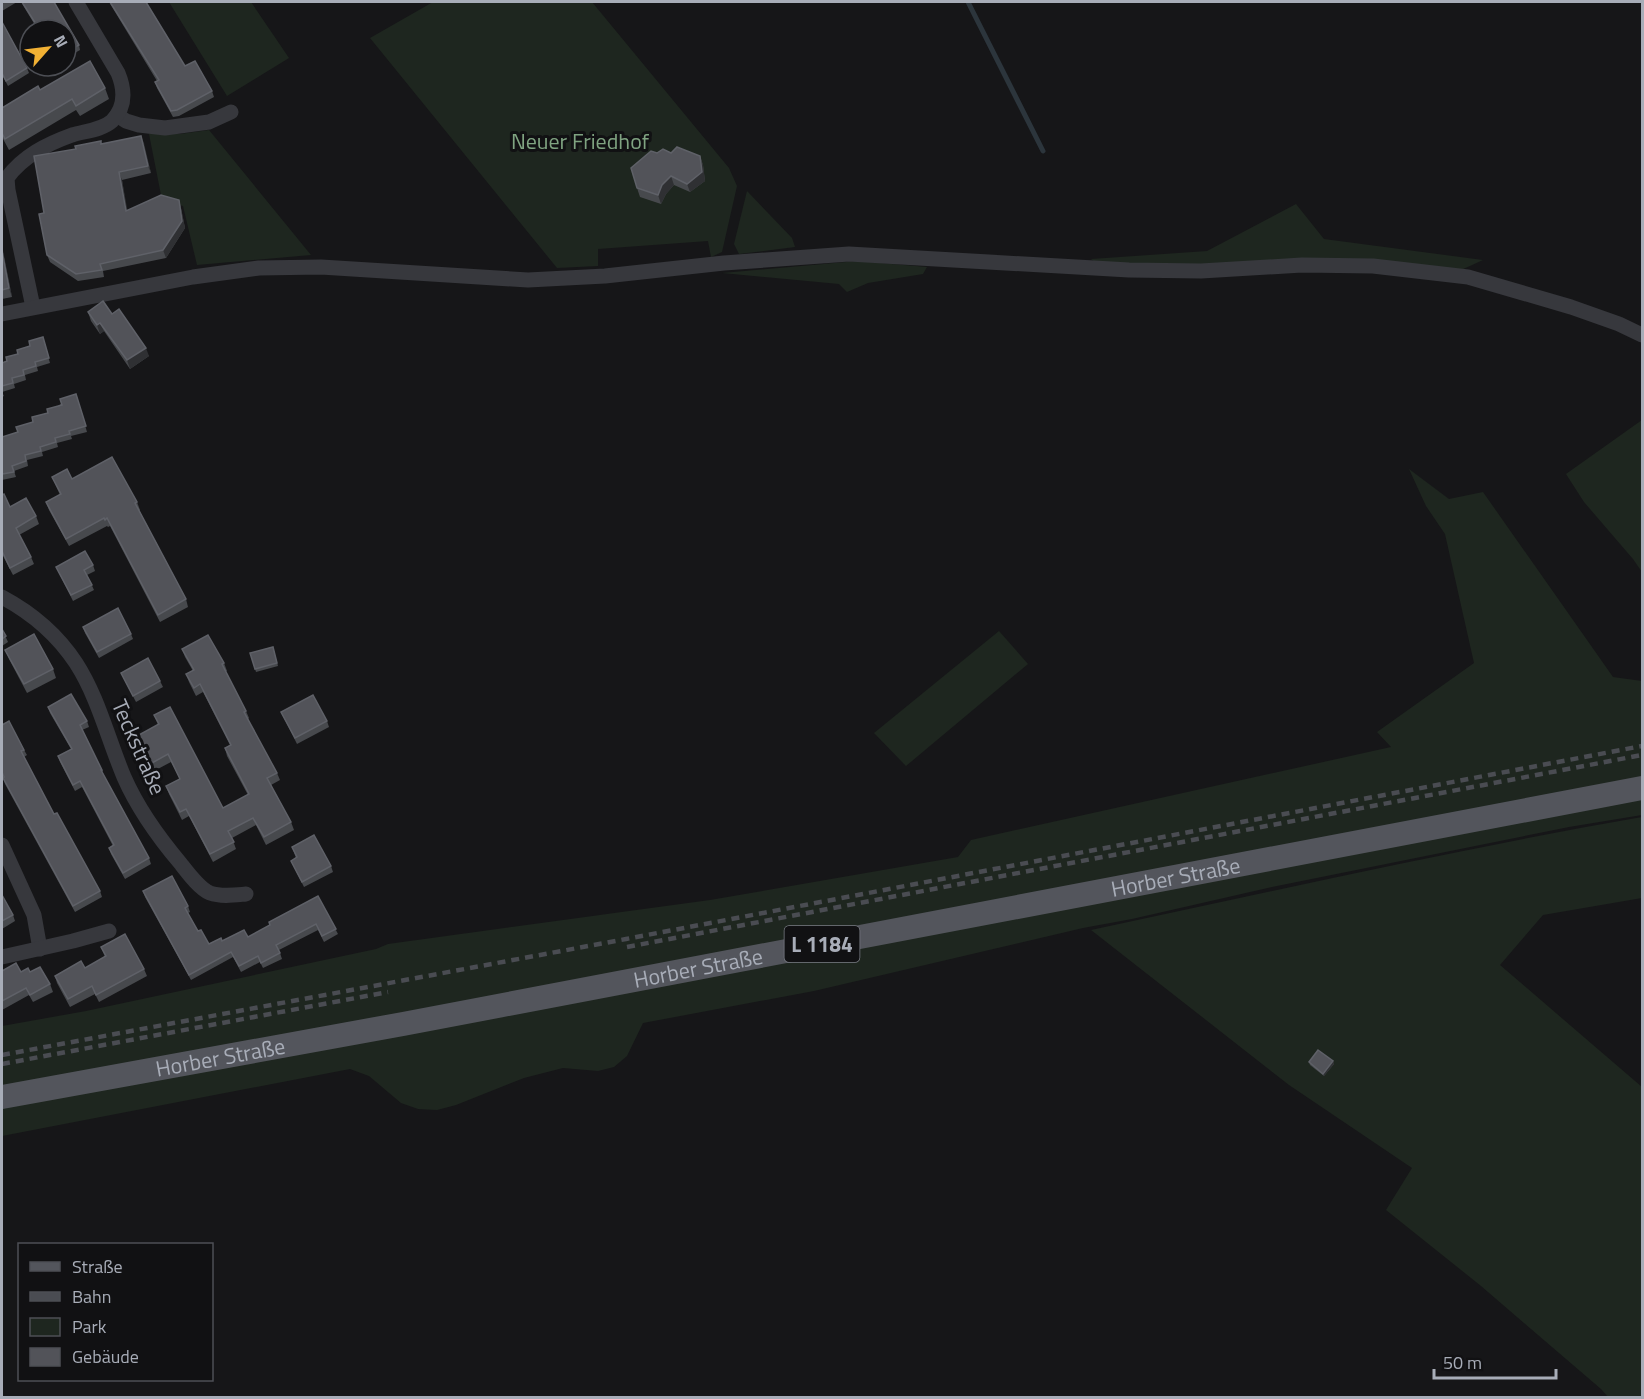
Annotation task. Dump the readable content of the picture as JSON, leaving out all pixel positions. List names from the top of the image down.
{
  "streets": {
    "main road": ["Horber Straße", "L 1184"],
    "street": ["Teckstraße"]
  },
  "parks": ["Neuer Friedhof"],
  "legend": [
    "Straße",
    "Bahn",
    "Park",
    "Gebäude"
  ],
  "scale_bar": "50 m",
  "north": "top right"
}
